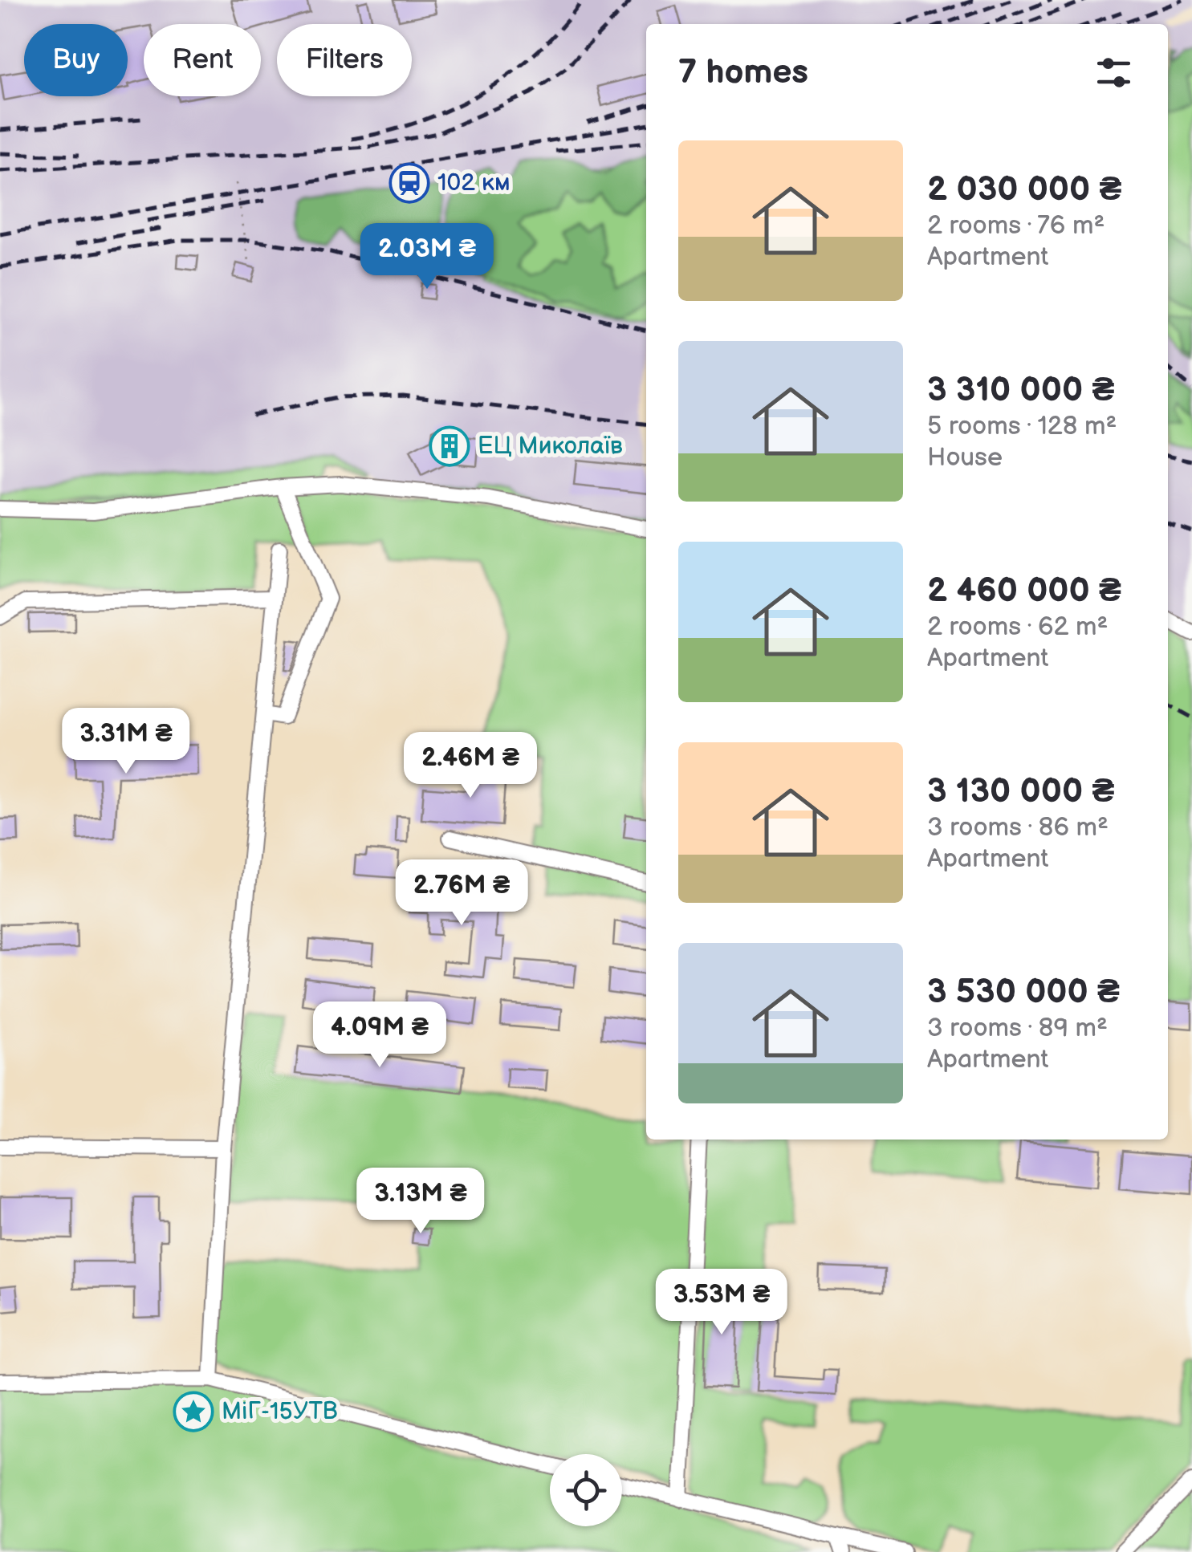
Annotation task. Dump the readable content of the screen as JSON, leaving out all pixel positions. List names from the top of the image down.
{
  "places": {
    "station": ["102 км"],
    "building": ["ЕЦ Миколаїв"],
    "place": ["МіГ-15УТВ"]
  },
  "page": {
    "chip": ["Buy", "Rent", "Filters"],
    "heading": "7 homes",
    "list": [
      {
        "name": "2 030 000 ₴",
        "note": "2 rooms · 76 m² · Apartment"
      },
      {
        "name": "3 310 000 ₴",
        "note": "5 rooms · 128 m² · House"
      },
      {
        "name": "2 460 000 ₴",
        "note": "2 rooms · 62 m² · Apartment"
      },
      {
        "name": "3 130 000 ₴",
        "note": "3 rooms · 86 m² · Apartment"
      },
      {
        "name": "3 530 000 ₴",
        "note": "3 rooms · 89 m² · Apartment"
      }
    ],
    "price": [
      "2.03M ₴",
      "3.31M ₴",
      "2.46M ₴",
      "2.76M ₴",
      "4.09M ₴",
      "3.13M ₴",
      "3.53M ₴"
    ]
  }
}
